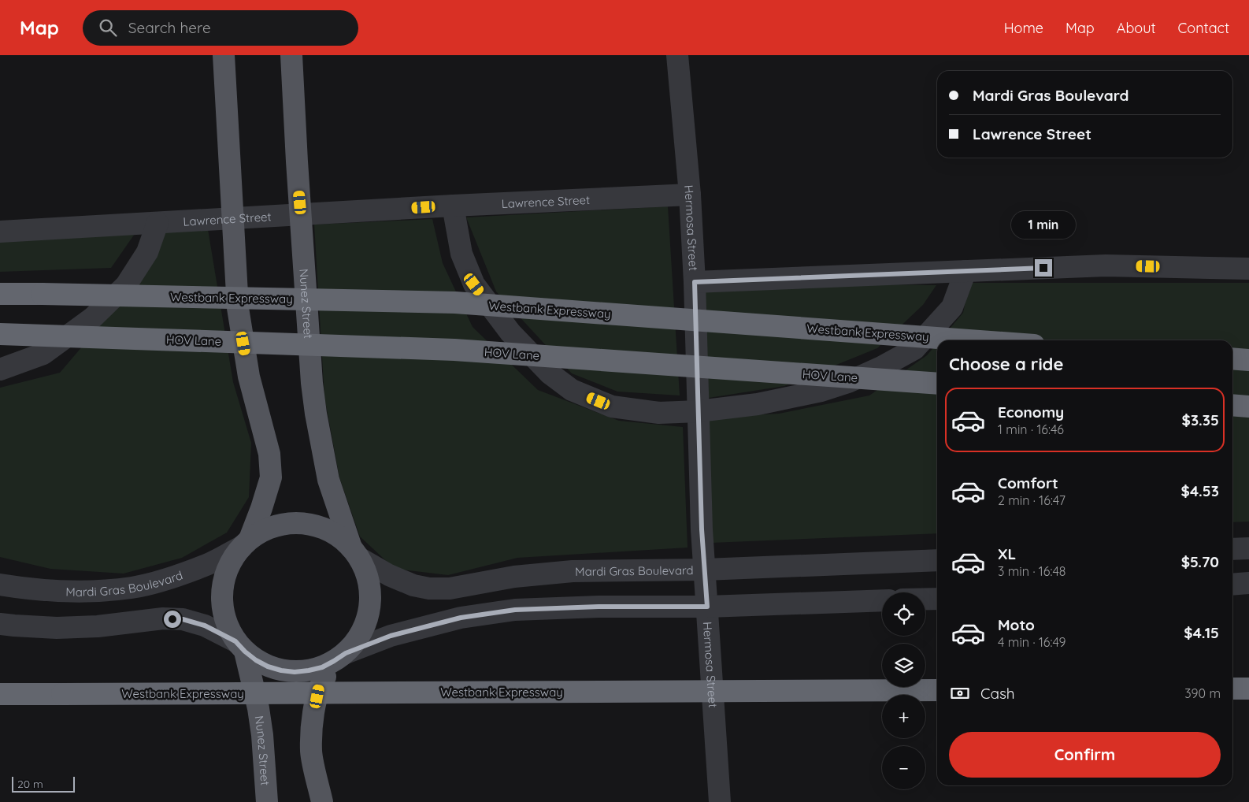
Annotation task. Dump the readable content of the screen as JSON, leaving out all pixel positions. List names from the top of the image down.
{
  "streets": {
    "highway": ["Westbank Expressway", "HOV Lane"],
    "main road": ["Nunez Street"],
    "street": ["Lawrence Street", "Hermosa Street", "Mardi Gras Boulevard"]
  },
  "crossings": [
    ["Lawrence Street", "Hermosa Street"],
    ["Lawrence Street", "Nunez Street"],
    ["Hermosa Street", "Mardi Gras Boulevard"],
    ["Nunez Street", "Mardi Gras Boulevard"]
  ],
  "scale_bar": "20 m",
  "page": {
    "header": "Map",
    "search": "Search here",
    "nav": [
      "Home",
      "Map",
      "About",
      "Contact"
    ],
    "banner": ["Mardi Gras Boulevard", "Lawrence Street"],
    "bubble": "1 min",
    "heading": "Choose a ride",
    "list": [
      {
        "name": "Economy",
        "note": "1 min · 16:46",
        "value": "$3.35"
      },
      {
        "name": "Comfort",
        "note": "2 min · 16:47",
        "value": "$4.53"
      },
      {
        "name": "XL",
        "note": "3 min · 16:48",
        "value": "$5.70"
      },
      {
        "name": "Moto",
        "note": "4 min · 16:49",
        "value": "$4.15"
      }
    ],
    "map_buttons": ["+", "−"],
    "pay": ["Cash", "390 m"],
    "buttons": "Confirm",
    "scale": "20 m"
  }
}
